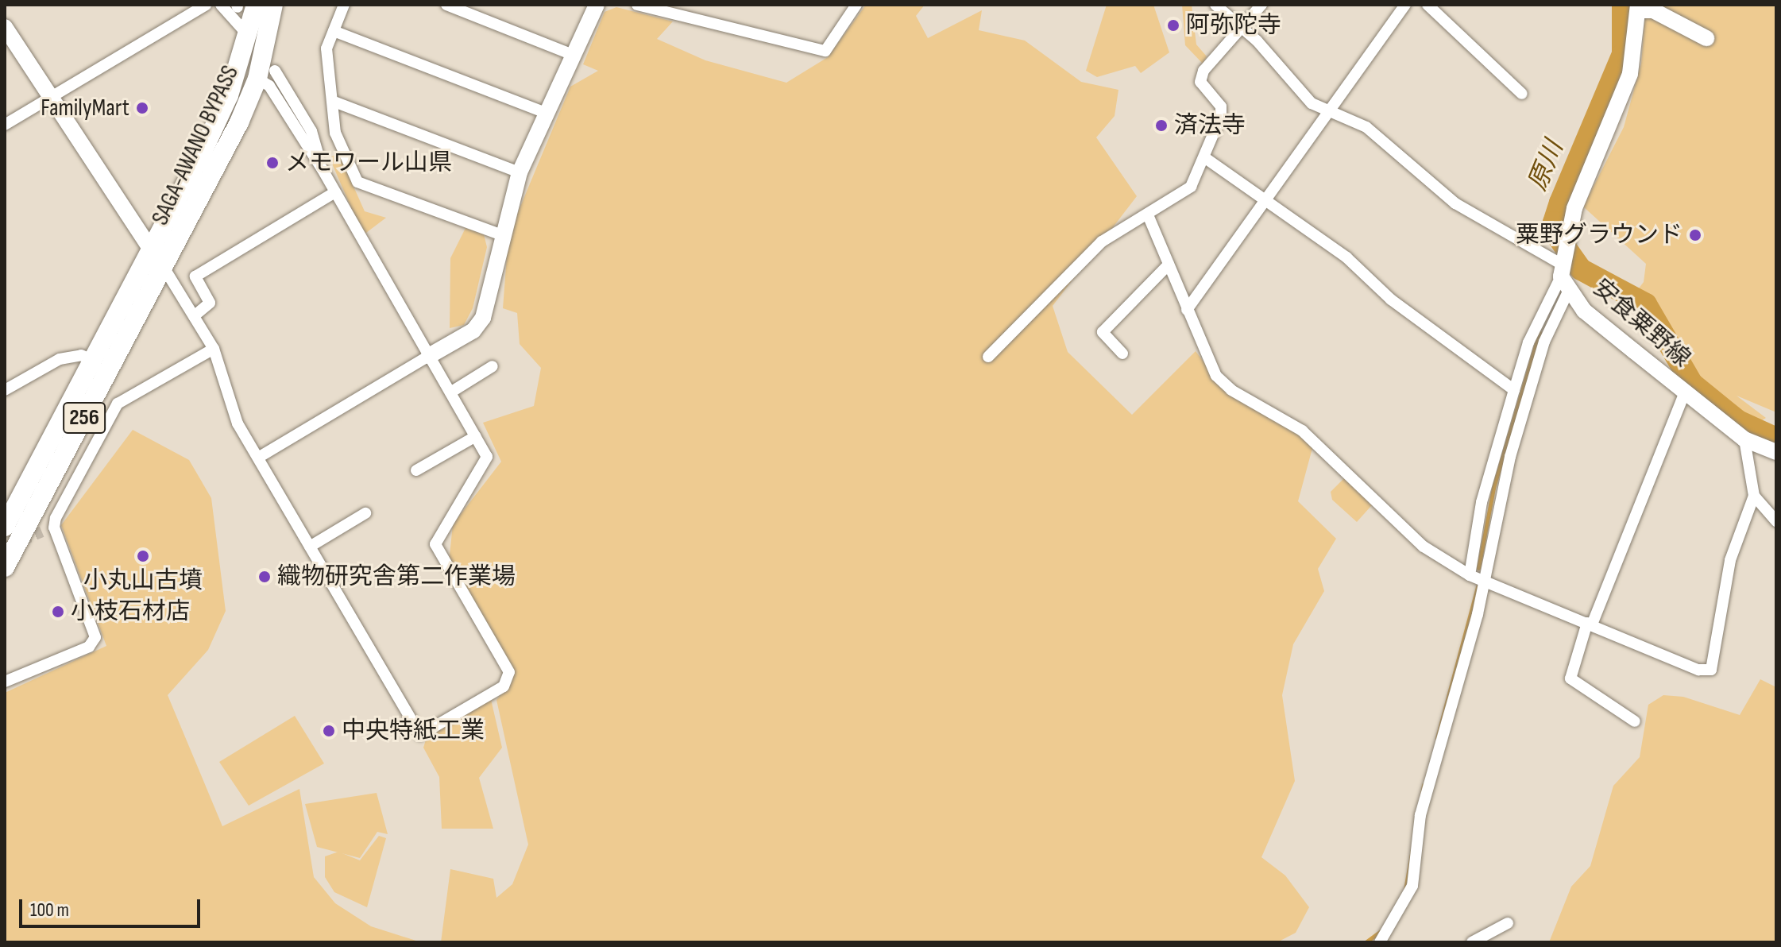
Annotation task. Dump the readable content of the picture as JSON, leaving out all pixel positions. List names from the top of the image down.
{
  "streets": {
    "highway": ["SAGA-AWANO BYPASS", "256"],
    "street": ["安食粟野線"]
  },
  "crossings": [
    ["SAGA-AWANO BYPASS", "256"]
  ],
  "water": ["原川"],
  "places": [
    "阿弥陀寺",
    "FamilyMart",
    "済法寺",
    "メモワール山県",
    "粟野グラウンド",
    "小丸山古墳",
    "織物研究舎第二作業場",
    "小枝石材店",
    "中央特紙工業"
  ],
  "scale_bar": "100 m"
}
